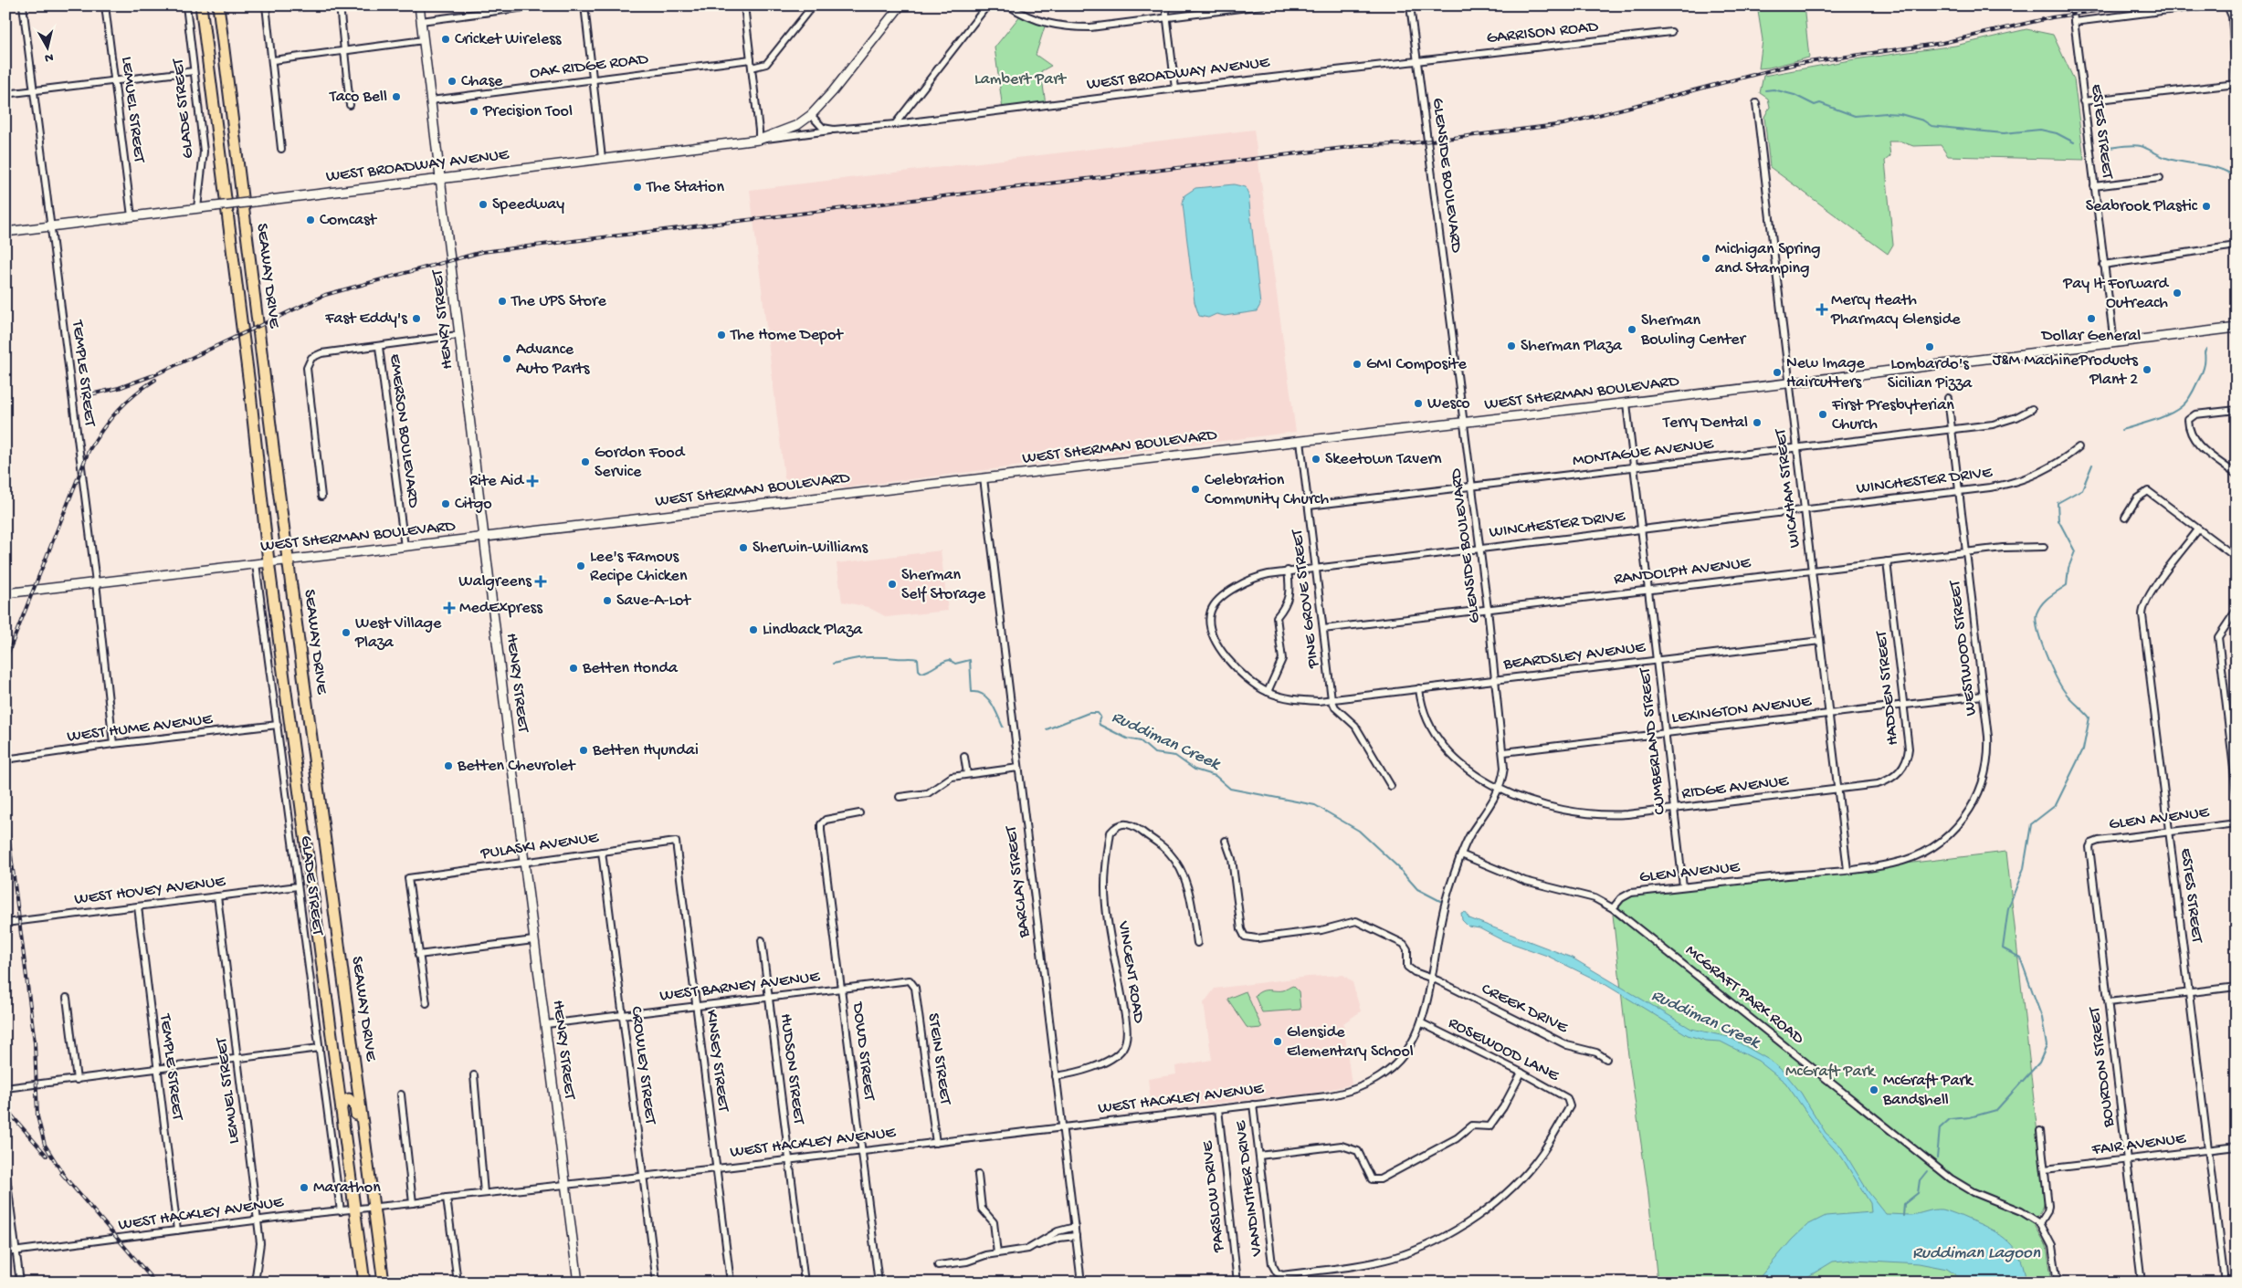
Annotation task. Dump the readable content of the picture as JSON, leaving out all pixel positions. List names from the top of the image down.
{
  "streets": {
    "highway": ["SEAWAY DRIVE"],
    "main road": ["WEST BROADWAY AVENUE", "HENRY STREET", "WEST SHERMAN BOULEVARD"],
    "street": [
      "GARRISON ROAD",
      "OAK RIDGE ROAD",
      "GLADE STREET",
      "LEMUEL STREET",
      "ESTES STREET",
      "GLENSIDE BOULEVARD",
      "TEMPLE STREET",
      "EMERSON BOULEVARD",
      "MONTAGUE AVENUE",
      "WINCHESTER DRIVE",
      "WICKHAM STREET",
      "RANDOLPH AVENUE",
      "PINE GROVE STREET",
      "WESTWOOD STREET",
      "BEARDSLEY AVENUE",
      "HADDEN STREET",
      "LEXINGTON AVENUE",
      "WEST HUME AVENUE",
      "CUMBERLAND STREET",
      "RIDGE AVENUE",
      "GLEN AVENUE",
      "PULASKI AVENUE",
      "BARCLAY STREET",
      "WEST HOVEY AVENUE",
      "VINCENT ROAD",
      "WEST BARNEY AVENUE",
      "MCGRAFT PARK ROAD",
      "CREEK DRIVE",
      "ROSEWOOD LANE",
      "DOWD STREET",
      "STEIN STREET",
      "KINSEY STREET",
      "CROWLEY STREET",
      "BOURDON STREET",
      "HUDSON STREET",
      "WEST HACKLEY AVENUE",
      "FAIR AVENUE",
      "VANDINTHER DRIVE",
      "PARSLOW DRIVE"
    ]
  },
  "crossings": [
    ["GARRISON ROAD", "WEST BROADWAY AVENUE"],
    ["GARRISON ROAD", "GLENSIDE BOULEVARD"],
    ["OAK RIDGE ROAD", "HENRY STREET"],
    ["WEST BROADWAY AVENUE", "GLADE STREET"],
    ["WEST BROADWAY AVENUE", "LEMUEL STREET"],
    ["WEST BROADWAY AVENUE", "GLENSIDE BOULEVARD"],
    ["WEST BROADWAY AVENUE", "HENRY STREET"],
    ["WEST BROADWAY AVENUE", "TEMPLE STREET"],
    ["GLADE STREET", "WEST SHERMAN BOULEVARD"],
    ["GLADE STREET", "WEST HUME AVENUE"],
    ["GLADE STREET", "WEST HOVEY AVENUE"],
    ["GLADE STREET", "WEST HACKLEY AVENUE"],
    ["LEMUEL STREET", "WEST HOVEY AVENUE"],
    ["LEMUEL STREET", "WEST HACKLEY AVENUE"],
    ["ESTES STREET", "WEST SHERMAN BOULEVARD"],
    ["ESTES STREET", "GLEN AVENUE"],
    ["ESTES STREET", "FAIR AVENUE"],
    ["GLENSIDE BOULEVARD", "WEST SHERMAN BOULEVARD"],
    ["GLENSIDE BOULEVARD", "MONTAGUE AVENUE"],
    ["GLENSIDE BOULEVARD", "WINCHESTER DRIVE"],
    ["GLENSIDE BOULEVARD", "RANDOLPH AVENUE"],
    ["GLENSIDE BOULEVARD", "BEARDSLEY AVENUE"],
    ["GLENSIDE BOULEVARD", "LEXINGTON AVENUE"],
    ["GLENSIDE BOULEVARD", "RIDGE AVENUE"],
    ["GLENSIDE BOULEVARD", "WEST HACKLEY AVENUE"],
    ["SEAWAY DRIVE", "WEST SHERMAN BOULEVARD"],
    ["SEAWAY DRIVE", "WEST HACKLEY AVENUE"],
    ["HENRY STREET", "WEST SHERMAN BOULEVARD"],
    ["HENRY STREET", "PULASKI AVENUE"],
    ["HENRY STREET", "WEST BARNEY AVENUE"],
    ["HENRY STREET", "WEST HACKLEY AVENUE"],
    ["TEMPLE STREET", "WEST SHERMAN BOULEVARD"],
    ["TEMPLE STREET", "WEST HUME AVENUE"],
    ["TEMPLE STREET", "WEST HOVEY AVENUE"],
    ["TEMPLE STREET", "WEST HACKLEY AVENUE"],
    ["WEST SHERMAN BOULEVARD", "EMERSON BOULEVARD"],
    ["WEST SHERMAN BOULEVARD", "WICKHAM STREET"],
    ["WEST SHERMAN BOULEVARD", "PINE GROVE STREET"],
    ["WEST SHERMAN BOULEVARD", "CUMBERLAND STREET"],
    ["WEST SHERMAN BOULEVARD", "BARCLAY STREET"],
    ["MONTAGUE AVENUE", "WICKHAM STREET"],
    ["MONTAGUE AVENUE", "PINE GROVE STREET"],
    ["MONTAGUE AVENUE", "WESTWOOD STREET"],
    ["MONTAGUE AVENUE", "CUMBERLAND STREET"],
    ["WINCHESTER DRIVE", "WICKHAM STREET"],
    ["WINCHESTER DRIVE", "PINE GROVE STREET"],
    ["WINCHESTER DRIVE", "WESTWOOD STREET"],
    ["WINCHESTER DRIVE", "BEARDSLEY AVENUE"],
    ["WINCHESTER DRIVE", "CUMBERLAND STREET"],
    ["WICKHAM STREET", "RANDOLPH AVENUE"],
    ["WICKHAM STREET", "BEARDSLEY AVENUE"],
    ["WICKHAM STREET", "HADDEN STREET"],
    ["WICKHAM STREET", "LEXINGTON AVENUE"],
    ["WICKHAM STREET", "RIDGE AVENUE"],
    ["WICKHAM STREET", "GLEN AVENUE"],
    ["RANDOLPH AVENUE", "PINE GROVE STREET"],
    ["RANDOLPH AVENUE", "WESTWOOD STREET"],
    ["RANDOLPH AVENUE", "HADDEN STREET"],
    ["RANDOLPH AVENUE", "CUMBERLAND STREET"],
    ["PINE GROVE STREET", "BEARDSLEY AVENUE"],
    ["WESTWOOD STREET", "LEXINGTON AVENUE"],
    ["WESTWOOD STREET", "GLEN AVENUE"],
    ["BEARDSLEY AVENUE", "CUMBERLAND STREET"],
    ["BEARDSLEY AVENUE", "RIDGE AVENUE"],
    ["HADDEN STREET", "LEXINGTON AVENUE"],
    ["HADDEN STREET", "RIDGE AVENUE"],
    ["LEXINGTON AVENUE", "CUMBERLAND STREET"],
    ["CUMBERLAND STREET", "RIDGE AVENUE"],
    ["CUMBERLAND STREET", "GLEN AVENUE"],
    ["GLEN AVENUE", "MCGRAFT PARK ROAD"],
    ["GLEN AVENUE", "BOURDON STREET"],
    ["PULASKI AVENUE", "KINSEY STREET"],
    ["PULASKI AVENUE", "CROWLEY STREET"],
    ["BARCLAY STREET", "VINCENT ROAD"],
    ["BARCLAY STREET", "WEST HACKLEY AVENUE"],
    ["WEST BARNEY AVENUE", "DOWD STREET"],
    ["WEST BARNEY AVENUE", "STEIN STREET"],
    ["WEST BARNEY AVENUE", "KINSEY STREET"],
    ["WEST BARNEY AVENUE", "CROWLEY STREET"],
    ["WEST BARNEY AVENUE", "HUDSON STREET"],
    ["CREEK DRIVE", "WEST HACKLEY AVENUE"],
    ["ROSEWOOD LANE", "WEST HACKLEY AVENUE"],
    ["ROSEWOOD LANE", "VANDINTHER DRIVE"],
    ["DOWD STREET", "WEST HACKLEY AVENUE"],
    ["STEIN STREET", "WEST HACKLEY AVENUE"],
    ["KINSEY STREET", "WEST HACKLEY AVENUE"],
    ["CROWLEY STREET", "WEST HACKLEY AVENUE"],
    ["BOURDON STREET", "FAIR AVENUE"],
    ["HUDSON STREET", "WEST HACKLEY AVENUE"],
    ["WEST HACKLEY AVENUE", "VANDINTHER DRIVE"],
    ["WEST HACKLEY AVENUE", "PARSLOW DRIVE"]
  ],
  "water": ["Ruddiman Creek", "Ruddiman Lagoon"],
  "parks": ["Lambert Part", "McGraft Park"],
  "places": {
    "other": [
      "Cricket Wireless",
      "Chase",
      "Taco Bell",
      "Precision Tool",
      "The Station",
      "Speedway",
      "Seabrook Plastic",
      "Comcast",
      "Michigan Spring and Stamping",
      "Pay It Forward Outreach",
      "The UPS Store",
      "Fast Eddy's",
      "Dollar General",
      "Sherman Bowling Center",
      "The Home Depot",
      "Sherman Plaza",
      "Lombardo's Sicilian Pizza",
      "Advance Auto Parts",
      "GMI Composite",
      "J&M MachineProducts Plant 2",
      "New Image Haircutters",
      "Wesco",
      "First Presbyterian Church",
      "Terry Dental",
      "Skeetown Tavern",
      "Gordon Food Service",
      "Celebration Community Church",
      "Citgo",
      "Sherwin-Williams",
      "Lee's Famous Recipe Chicken",
      "Sherman Self Storage",
      "Save-A-Lot",
      "Lindback Plaza",
      "West Village Plaza",
      "Betten Honda",
      "Betten Hyundai",
      "Betten Chevrolet",
      "Glenside Elementary School",
      "McGraft Park Bandshell",
      "Marathon"
    ],
    "health": [
      "Mercy Heath Pharmacy Glenside",
      "Rite Aid",
      "Walgreens",
      "MedExpress"
    ]
  },
  "north": "bottom"
}
